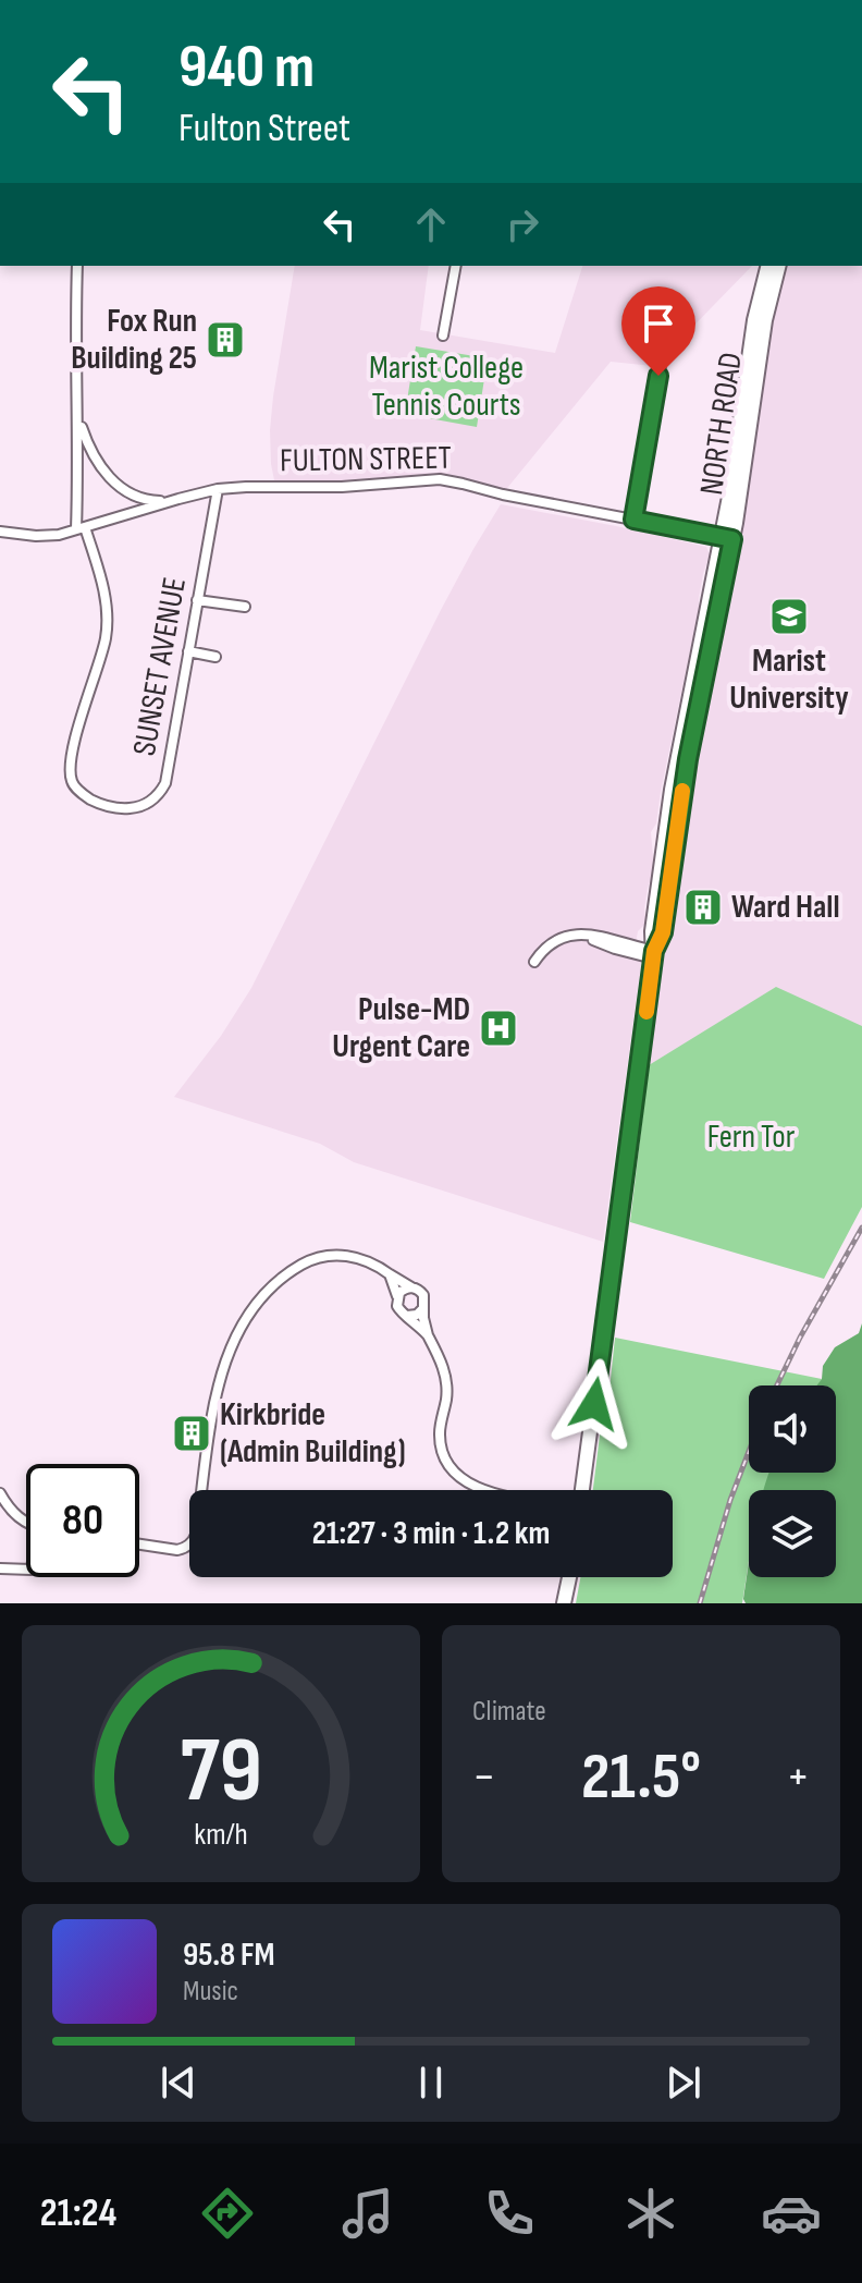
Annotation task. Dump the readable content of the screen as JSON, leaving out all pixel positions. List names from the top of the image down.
{
  "streets": {
    "highway": ["NORTH ROAD"],
    "street": ["FULTON STREET", "SUNSET AVENUE"]
  },
  "crossings": [
    ["NORTH ROAD", "FULTON STREET"],
    ["FULTON STREET", "SUNSET AVENUE"]
  ],
  "parks": ["Marist College Tennis Courts", "Fern Tor"],
  "places": {
    "building": ["Fox Run Building 25", "Ward Hall", "Kirkbride (Admin Building)"],
    "school or university": ["Marist University"],
    "hospital": ["Pulse-MD Urgent Care"]
  },
  "page": {
    "turn": ["940 m", "Fulton Street"],
    "limit": "80",
    "trip": "21:27 · 3 min · 1.2 km",
    "tile": "Climate",
    "heat": ["−", "21.5°", "+"],
    "song": ["95.8 FM", "Music"],
    "tabs": "21:24",
    "gauge": ["79", "km/h"]
  }
}
